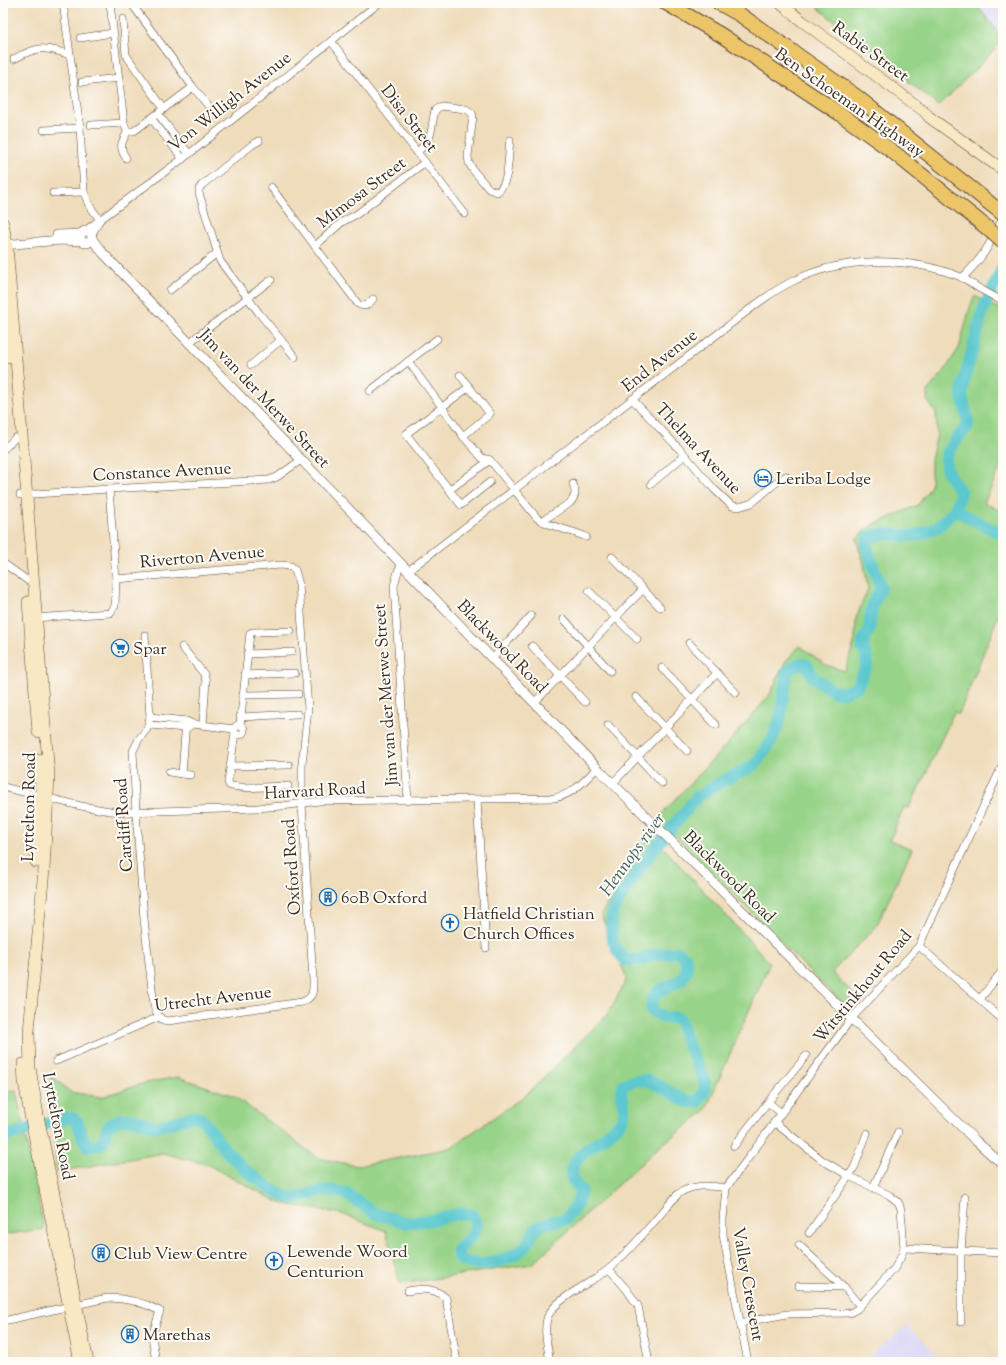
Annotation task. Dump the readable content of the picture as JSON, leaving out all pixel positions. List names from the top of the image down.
{
  "streets": {
    "highway": ["Ben Schoeman Highway"],
    "main road": ["Rabie Street", "Lyttelton Road"],
    "street": [
      "Von Willigh Avenue",
      "Disa Street",
      "Mimosa Street",
      "End Avenue",
      "Jim van der Merwe Street",
      "Thelma Avenue",
      "Constance Avenue",
      "Riverton Avenue",
      "Blackwood Road",
      "Harvard Road",
      "Cardiff Road",
      "Oxford Road",
      "Witstinkhout Road",
      "Utrecht Avenue",
      "Valley Crescent"
    ]
  },
  "crossings": [
    ["Von Willigh Avenue", "Disa Street"],
    ["Von Willigh Avenue", "Jim van der Merwe Street"],
    ["Disa Street", "Mimosa Street"],
    ["End Avenue", "Jim van der Merwe Street"],
    ["End Avenue", "Thelma Avenue"],
    ["End Avenue", "Blackwood Road"],
    ["Jim van der Merwe Street", "Constance Avenue"],
    ["Jim van der Merwe Street", "Blackwood Road"],
    ["Jim van der Merwe Street", "Harvard Road"],
    ["Constance Avenue", "Lyttelton Road"],
    ["Riverton Avenue", "Oxford Road"],
    ["Blackwood Road", "Harvard Road"],
    ["Blackwood Road", "Witstinkhout Road"],
    ["Harvard Road", "Lyttelton Road"],
    ["Harvard Road", "Cardiff Road"],
    ["Harvard Road", "Oxford Road"],
    ["Cardiff Road", "Utrecht Avenue"],
    ["Oxford Road", "Utrecht Avenue"],
    ["Witstinkhout Road", "Valley Crescent"]
  ],
  "water": ["Hennops river"],
  "places": {
    "hotel": ["Leriba Lodge"],
    "supermarket": ["Spar"],
    "building": ["60B Oxford", "Club View Centre", "Marethas"],
    "church": ["Hatfield Christian Church Offices", "Lewende Woord Centurion"]
  }
}
